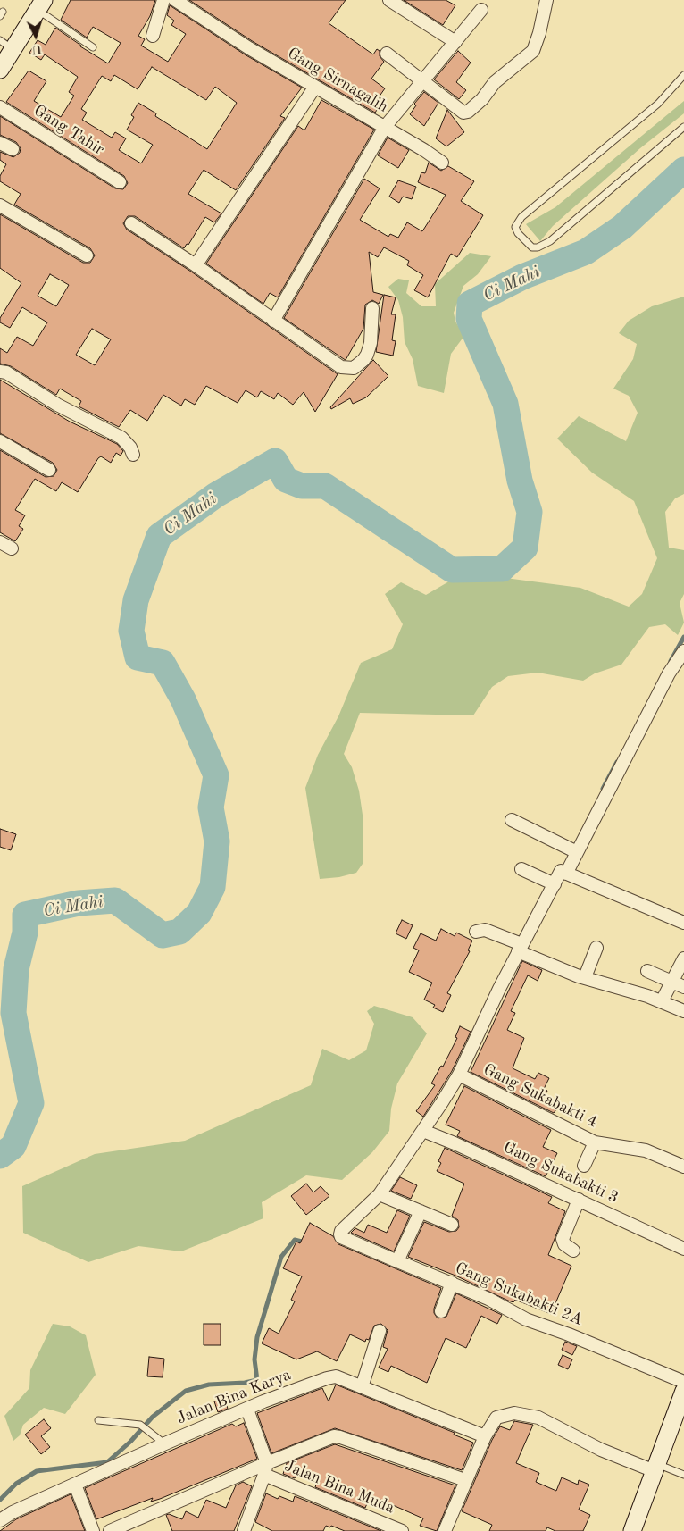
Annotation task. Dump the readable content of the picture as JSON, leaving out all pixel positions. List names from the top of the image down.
{
  "streets": {
    "street": [
      "Gang Sirnagalih",
      "Gang Tahir",
      "Gang Sukabakti 4",
      "Gang Sukabakti 3",
      "Gang Sukabakti 2A",
      "Jalan Bina Karya",
      "Jalan Bina Muda"
    ]
  },
  "water": ["Ci Mahi"],
  "north": "bottom"
}
